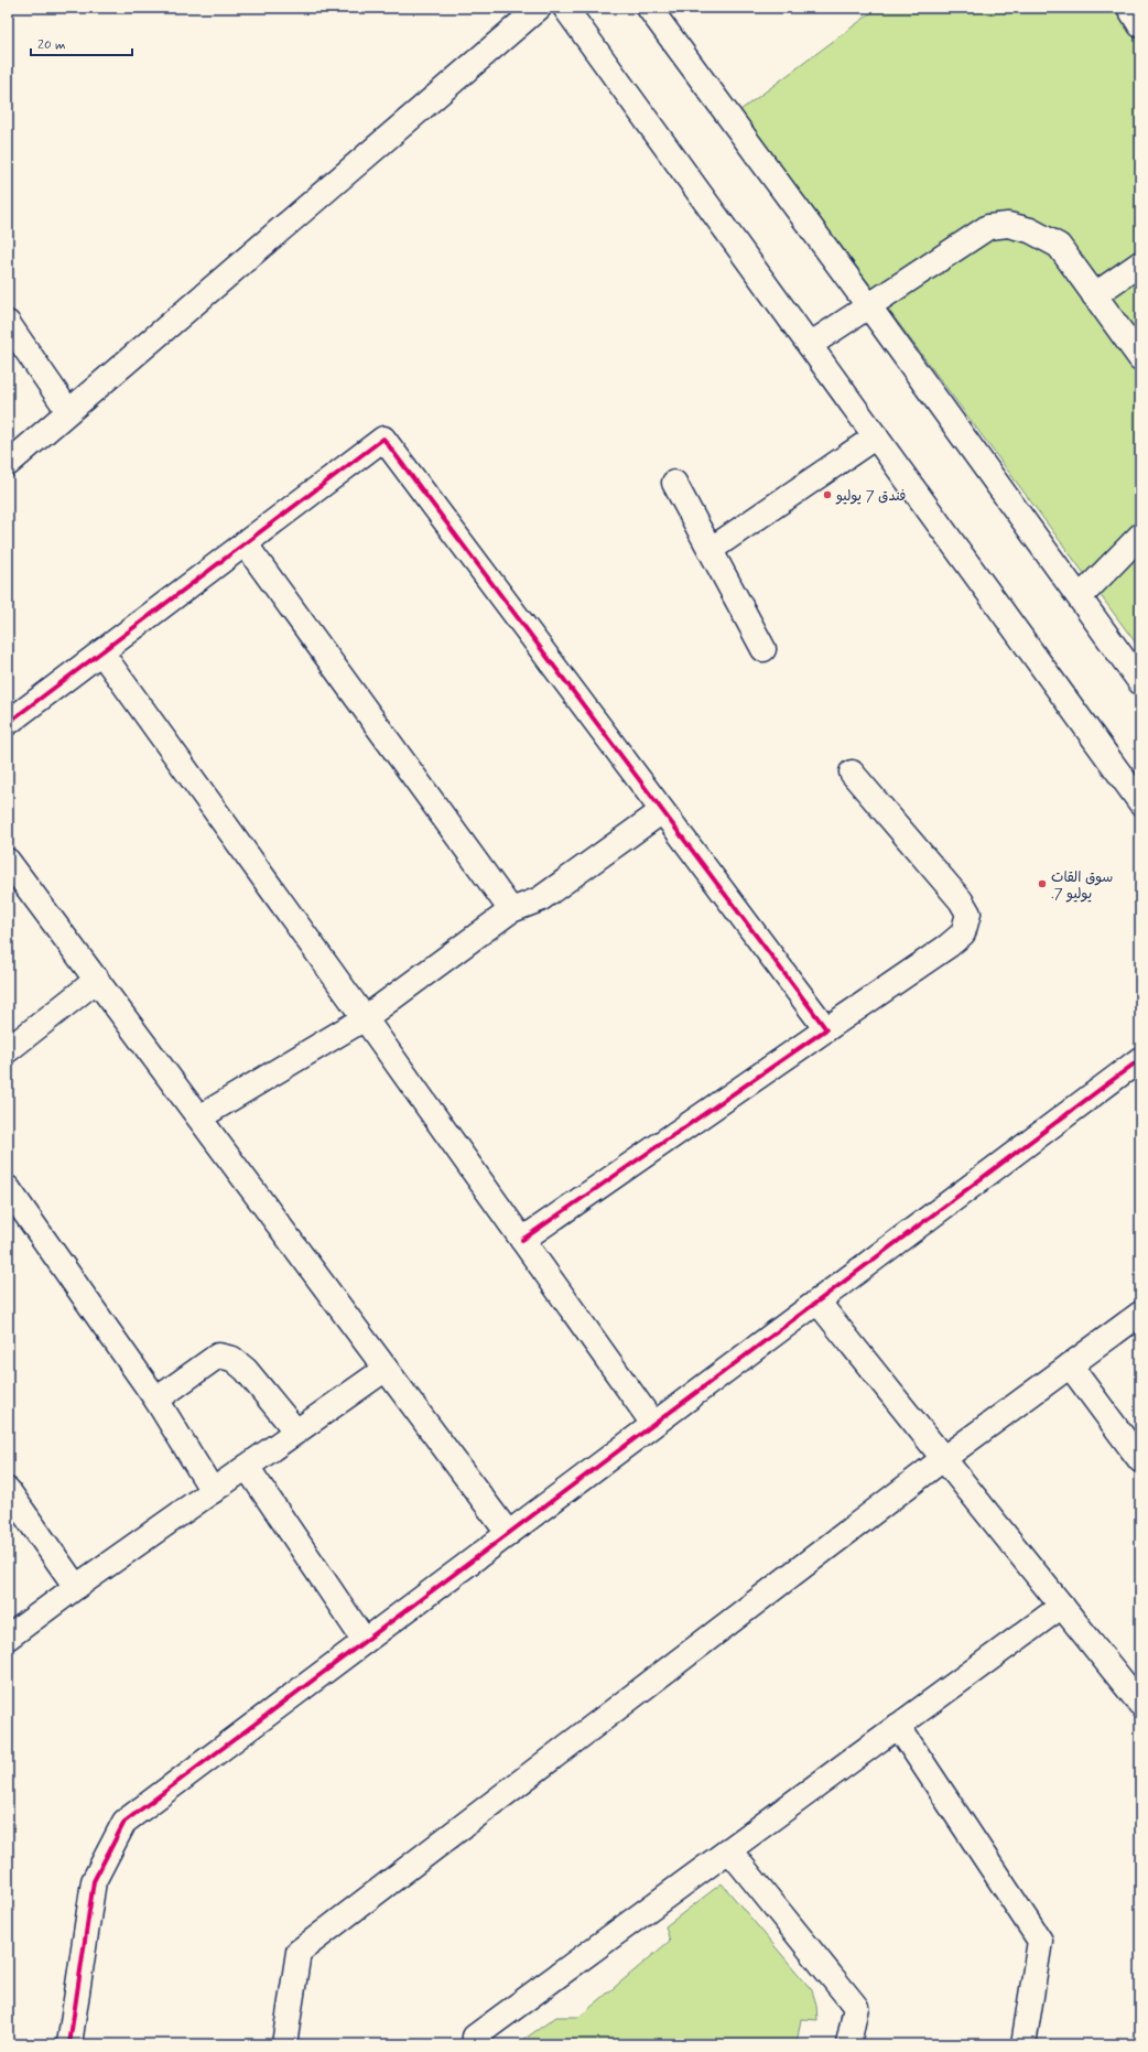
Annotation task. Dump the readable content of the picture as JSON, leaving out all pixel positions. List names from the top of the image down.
{
  "places": ["فندق 7 يوليو", "سوق القات .7 يوليو"],
  "scale_bar": "20 m"
}
